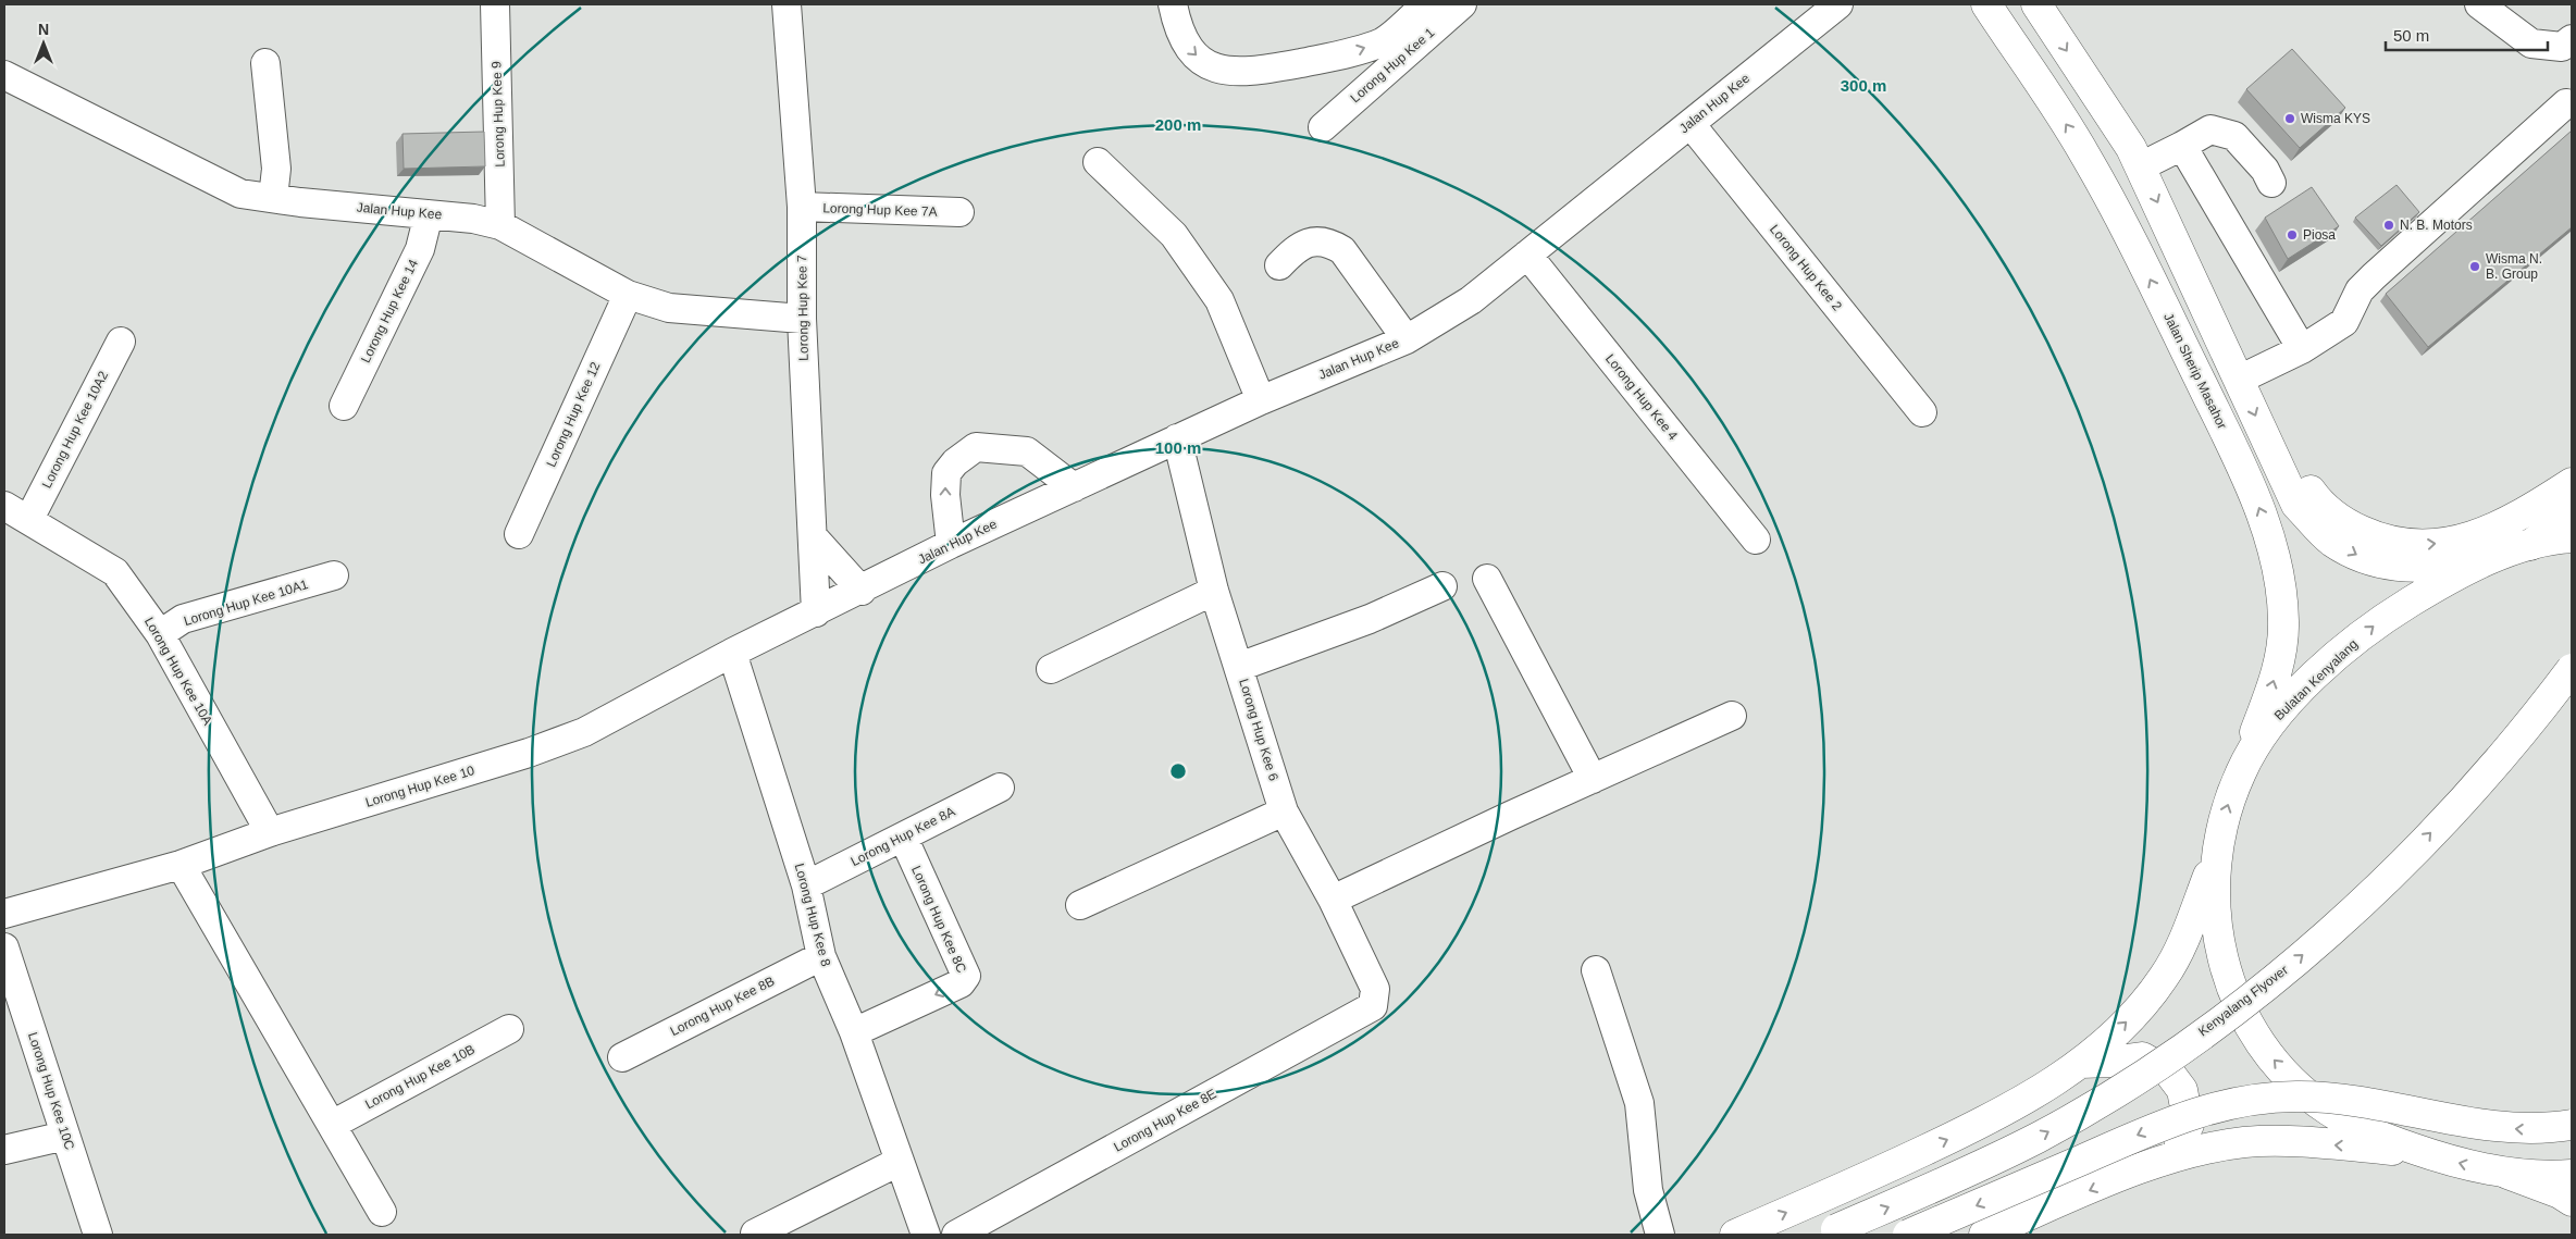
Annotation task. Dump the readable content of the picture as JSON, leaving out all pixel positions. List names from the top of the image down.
{
  "streets": {
    "main road": ["Jalan Sherip Masahor", "Bulatan Kenyalang", "Kenyalang Flyover"],
    "street": [
      "Lorong Hup Kee 1",
      "Jalan Hup Kee",
      "Lorong Hup Kee 9",
      "Lorong Hup Kee 7A",
      "Lorong Hup Kee 2",
      "Lorong Hup Kee 7",
      "Lorong Hup Kee 14",
      "Lorong Hup Kee 4",
      "Lorong Hup Kee 12",
      "Lorong Hup Kee 10A2",
      "Lorong Hup Kee 10A1",
      "Lorong Hup Kee 10A",
      "Lorong Hup Kee 6",
      "Lorong Hup Kee 10",
      "Lorong Hup Kee 8A",
      "Lorong Hup Kee 8",
      "Lorong Hup Kee 8C",
      "Lorong Hup Kee 8B",
      "Lorong Hup Kee 10B",
      "Lorong Hup Kee 10C",
      "Lorong Hup Kee 8E"
    ]
  },
  "crossings": [
    ["Jalan Hup Kee", "Lorong Hup Kee 9"],
    ["Jalan Hup Kee", "Lorong Hup Kee 2"],
    ["Jalan Hup Kee", "Lorong Hup Kee 7"],
    ["Jalan Hup Kee", "Lorong Hup Kee 14"],
    ["Jalan Hup Kee", "Lorong Hup Kee 4"],
    ["Jalan Hup Kee", "Lorong Hup Kee 12"],
    ["Jalan Hup Kee", "Lorong Hup Kee 6"],
    ["Jalan Hup Kee", "Lorong Hup Kee 10"],
    ["Lorong Hup Kee 7A", "Lorong Hup Kee 7"],
    ["Lorong Hup Kee 7", "Lorong Hup Kee 10"],
    ["Jalan Sherip Masahor", "Bulatan Kenyalang"],
    ["Lorong Hup Kee 10A2", "Lorong Hup Kee 10A"],
    ["Lorong Hup Kee 10A1", "Lorong Hup Kee 10A"],
    ["Lorong Hup Kee 10A", "Lorong Hup Kee 10"],
    ["Lorong Hup Kee 6", "Lorong Hup Kee 8E"],
    ["Lorong Hup Kee 10", "Lorong Hup Kee 8"],
    ["Lorong Hup Kee 8A", "Lorong Hup Kee 8"],
    ["Lorong Hup Kee 8A", "Lorong Hup Kee 8C"],
    ["Lorong Hup Kee 8", "Lorong Hup Kee 8C"],
    ["Lorong Hup Kee 8", "Lorong Hup Kee 8B"]
  ],
  "places": [
    "Wisma KYS",
    "N. B. Motors",
    "Piosa",
    "Wisma N. B. Group"
  ],
  "scale_bar": "50 m",
  "north": "top",
  "rings": ["300 m", "200 m", "100 m"]
}
